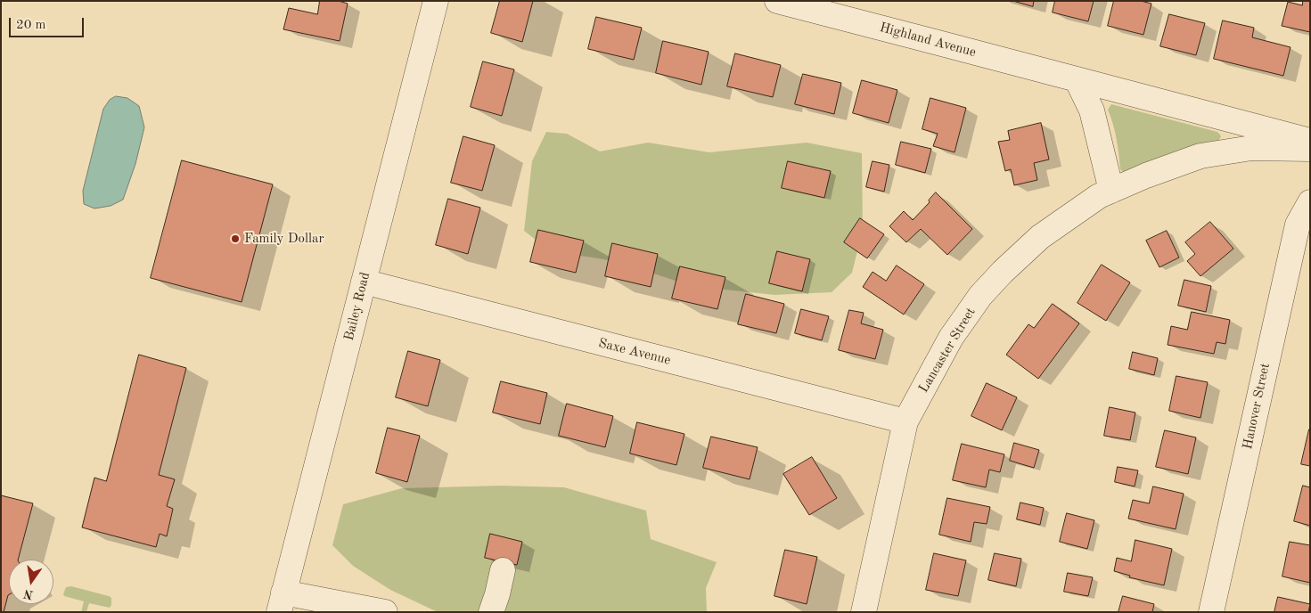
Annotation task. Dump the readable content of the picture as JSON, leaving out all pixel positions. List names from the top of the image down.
{
  "streets": {
    "street": [
      "Highland Avenue",
      "Bailey Road",
      "Lancaster Street",
      "Saxe Avenue",
      "Hanover Street"
    ]
  },
  "crossings": [
    ["Bailey Road", "Saxe Avenue"],
    ["Lancaster Street", "Saxe Avenue"]
  ],
  "places": ["Family Dollar"],
  "scale_bar": "20 m",
  "north": "bottom"
}
